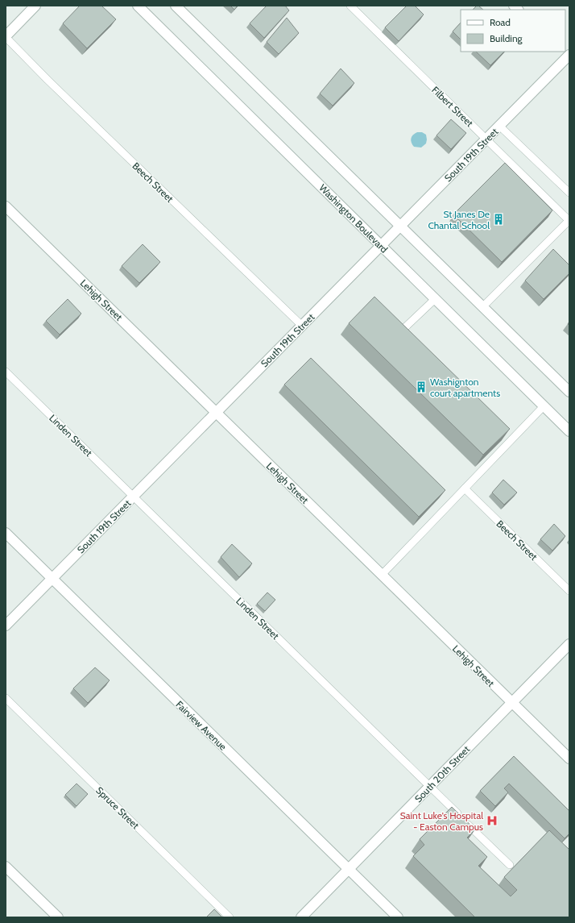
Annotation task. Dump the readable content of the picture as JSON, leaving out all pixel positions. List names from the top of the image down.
{
  "streets": {
    "street": [
      "South 19th Street",
      "Washington Boulevard",
      "Lehigh Street",
      "Fairview Avenue",
      "South 20th Street"
    ],
    "lane": [
      "Filbert Street",
      "Beech Street",
      "Linden Street",
      "Spruce Street"
    ]
  },
  "crossings": [
    ["Filbert Street", "South 19th Street"],
    ["South 19th Street", "Beech Street"],
    ["South 19th Street", "Washington Boulevard"],
    ["South 19th Street", "Lehigh Street"],
    ["South 19th Street", "Linden Street"],
    ["South 19th Street", "Fairview Avenue"],
    ["Lehigh Street", "South 20th Street"],
    ["Linden Street", "South 20th Street"],
    ["Fairview Avenue", "South 20th Street"]
  ],
  "places": {
    "building": ["St Janes De Chantal School", "Washignton court apartments"],
    "hospital": ["Saint Luke's Hospital - Easton Campus"]
  },
  "legend": ["Road", "Building"]
}
